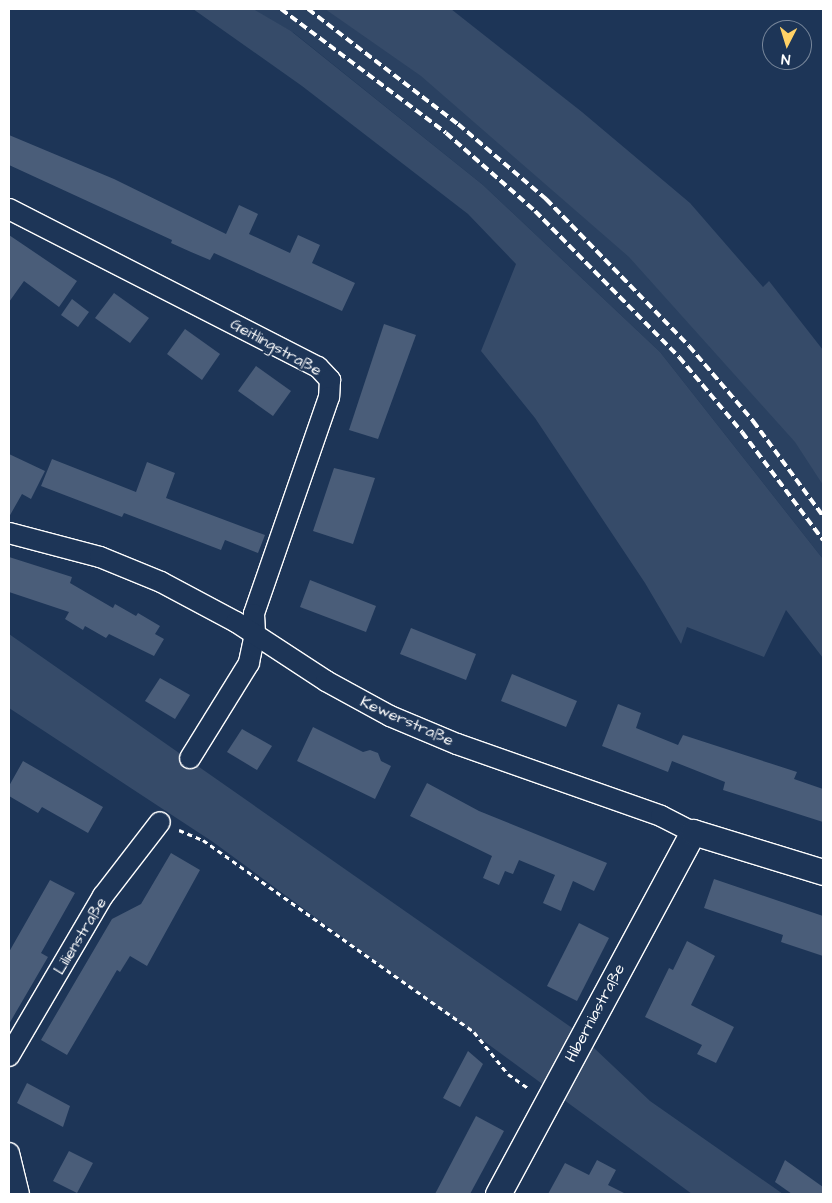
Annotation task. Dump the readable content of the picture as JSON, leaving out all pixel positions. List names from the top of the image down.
{
  "streets": {
    "street": [
      "Geitlingstraße",
      "Kewerstraße",
      "Lilienstraße",
      "Hiberniastraße"
    ]
  },
  "crossings": [
    ["Geitlingstraße", "Kewerstraße"],
    ["Kewerstraße", "Hiberniastraße"]
  ],
  "north": "bottom"
}
